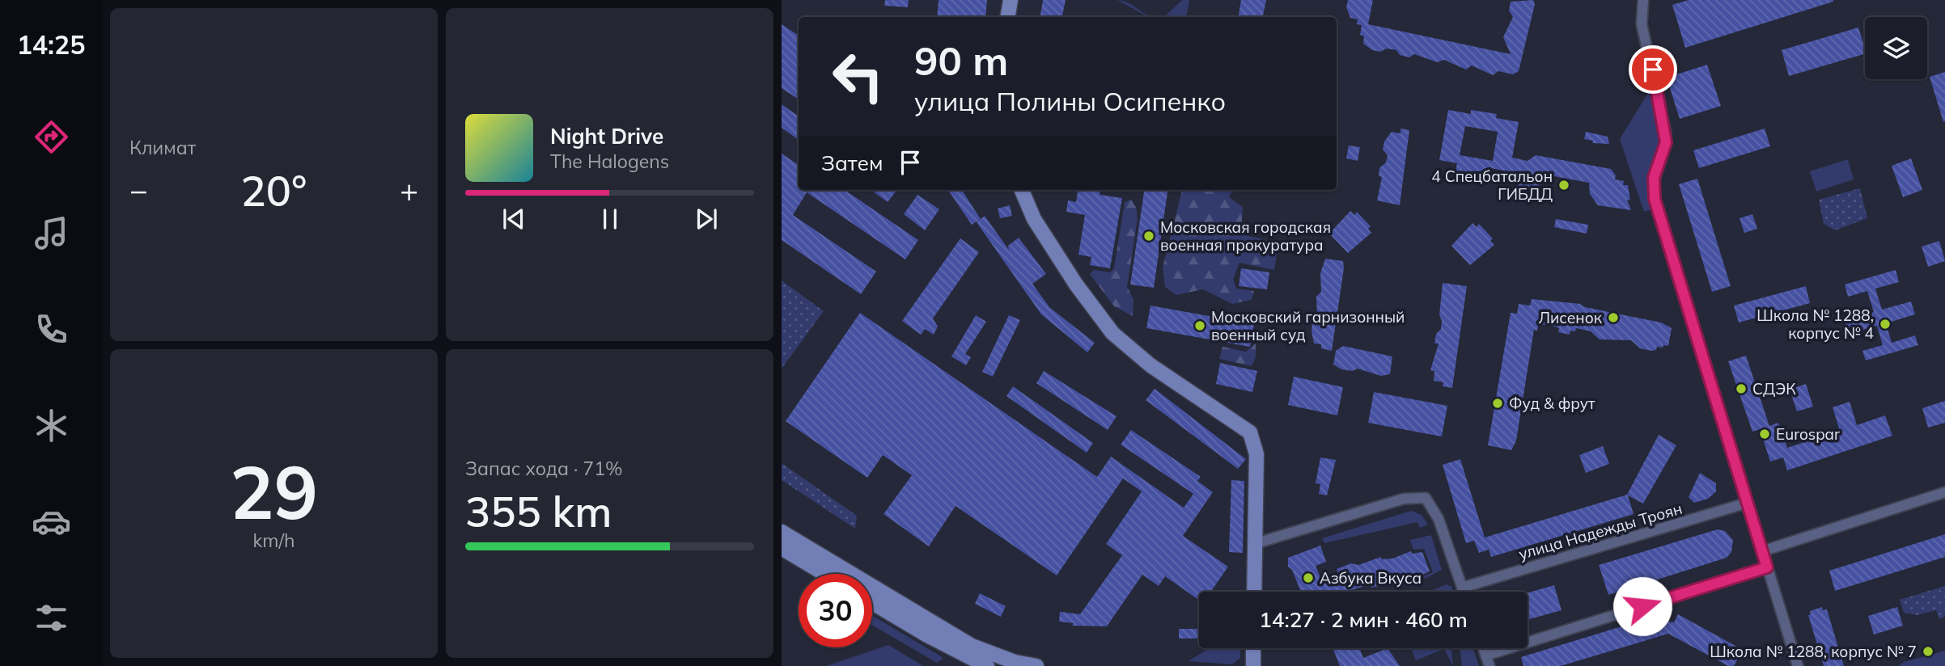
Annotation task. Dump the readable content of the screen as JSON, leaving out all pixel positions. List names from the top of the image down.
{
  "streets": {
    "street": ["улица Надежды Троян"]
  },
  "places": [
    "4 Спецбатальон ГИБДД",
    "Московская городская военная прокуратура",
    "Лисенок",
    "Школа № 1288, корпус № 4",
    "Московский гарнизонный военный суд",
    "СДЭК",
    "Фуд & фрут",
    "Eurospar",
    "Азбука Вкуса",
    "Школа № 1288, корпус № 7"
  ],
  "page": {
    "tabs": "14:25",
    "tile": [
      "Климат",
      ["29", "km/h"],
      ["Запас хода · 71%", "355 km"]
    ],
    "turn": ["90 m", "улица Полины Осипенко"],
    "song": ["Night Drive", "The Halogens"],
    "then": "Затем",
    "heat": ["−", "20°", "+"],
    "limit": "30",
    "trip": "14:27 · 2 мин · 460 m"
  }
}
